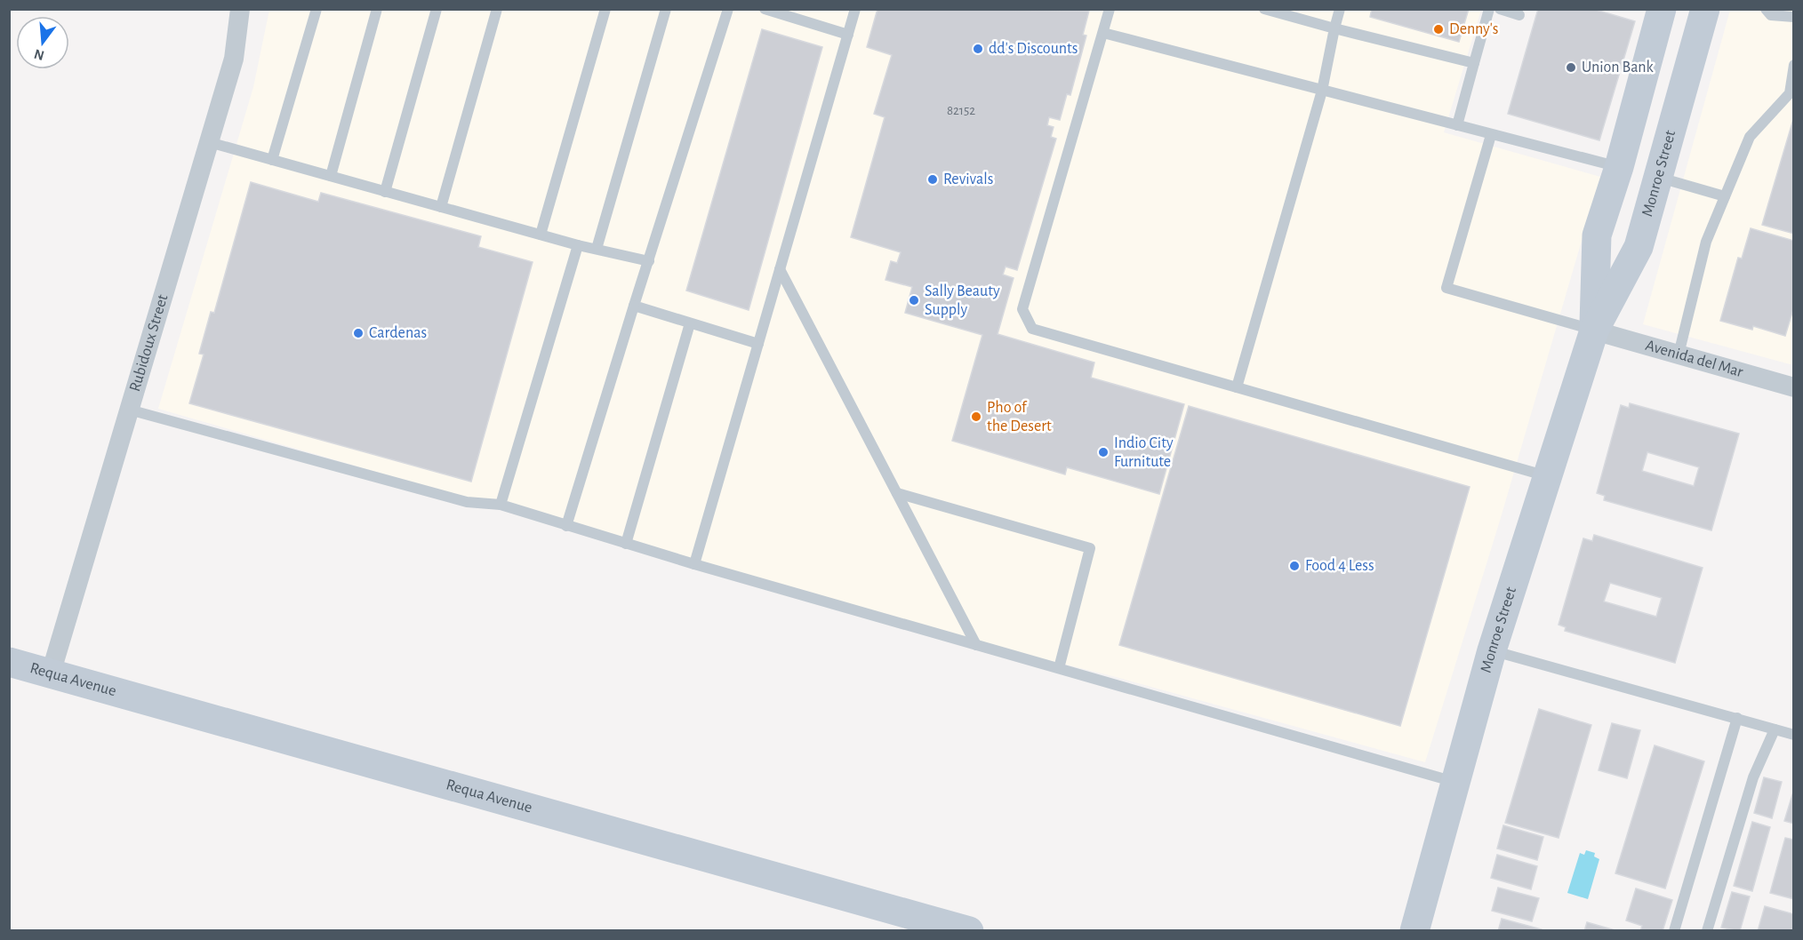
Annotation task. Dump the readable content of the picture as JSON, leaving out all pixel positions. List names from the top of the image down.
{
  "streets": {
    "main road": ["Monroe Street", "Requa Avenue"],
    "street": ["Rubidoux Street", "Avenida del Mar"]
  },
  "crossings": [
    ["Monroe Street", "Avenida del Mar"],
    ["Rubidoux Street", "Requa Avenue"]
  ],
  "places": [
    "Denny's",
    "dd's Discounts",
    "Union Bank",
    "Revivals",
    "Sally Beauty Supply",
    "Cardenas",
    "Pho of the Desert",
    "Indio City Furnitute",
    "Food 4 Less"
  ],
  "house_numbers": ["82152"],
  "north": "bottom"
}
